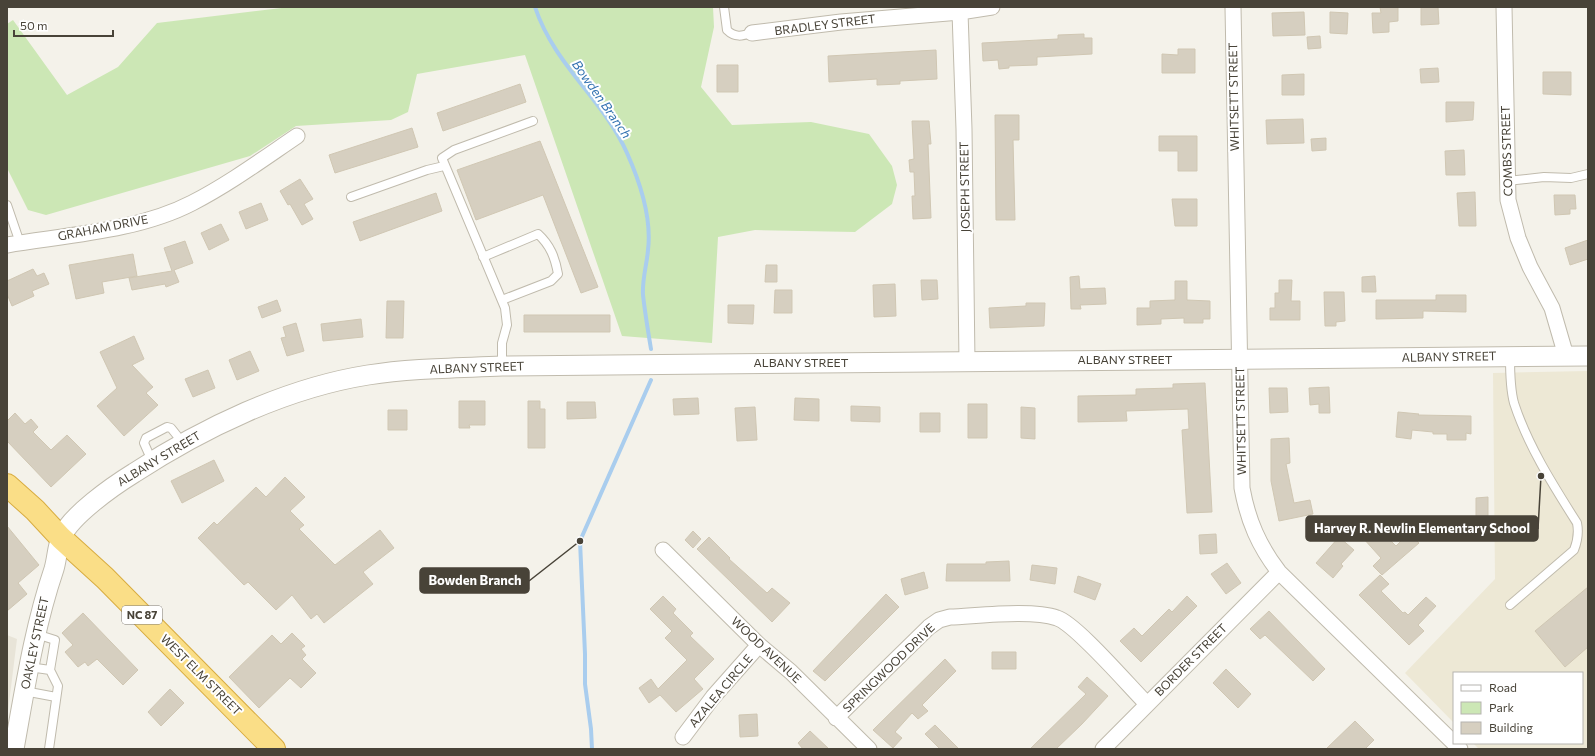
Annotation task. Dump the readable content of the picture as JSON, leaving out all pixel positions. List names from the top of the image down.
{
  "streets": {
    "highway": ["NC 87", "WEST ELM STREET"],
    "street": [
      "BRADLEY STREET",
      "WHITSETT STREET",
      "COMBS STREET",
      "JOSEPH STREET",
      "GRAHAM DRIVE",
      "ALBANY STREET",
      "OAKLEY STREET",
      "WOOD AVENUE",
      "BORDER STREET",
      "SPRINGWOOD DRIVE",
      "AZALEA CIRCLE"
    ]
  },
  "crossings": [
    ["BRADLEY STREET", "JOSEPH STREET"],
    ["WHITSETT STREET", "ALBANY STREET"],
    ["WHITSETT STREET", "BORDER STREET"],
    ["COMBS STREET", "ALBANY STREET"],
    ["JOSEPH STREET", "ALBANY STREET"],
    ["ALBANY STREET", "OAKLEY STREET"],
    ["ALBANY STREET", "WEST ELM STREET"],
    ["OAKLEY STREET", "WEST ELM STREET"],
    ["WOOD AVENUE", "SPRINGWOOD DRIVE"],
    ["WOOD AVENUE", "AZALEA CIRCLE"],
    ["BORDER STREET", "SPRINGWOOD DRIVE"]
  ],
  "water": ["Bowden Branch"],
  "places": ["Harvey R. Newlin Elementary School", "Bowden Branch"],
  "legend": ["Road", "Park", "Building"],
  "scale_bar": "50 m"
}
